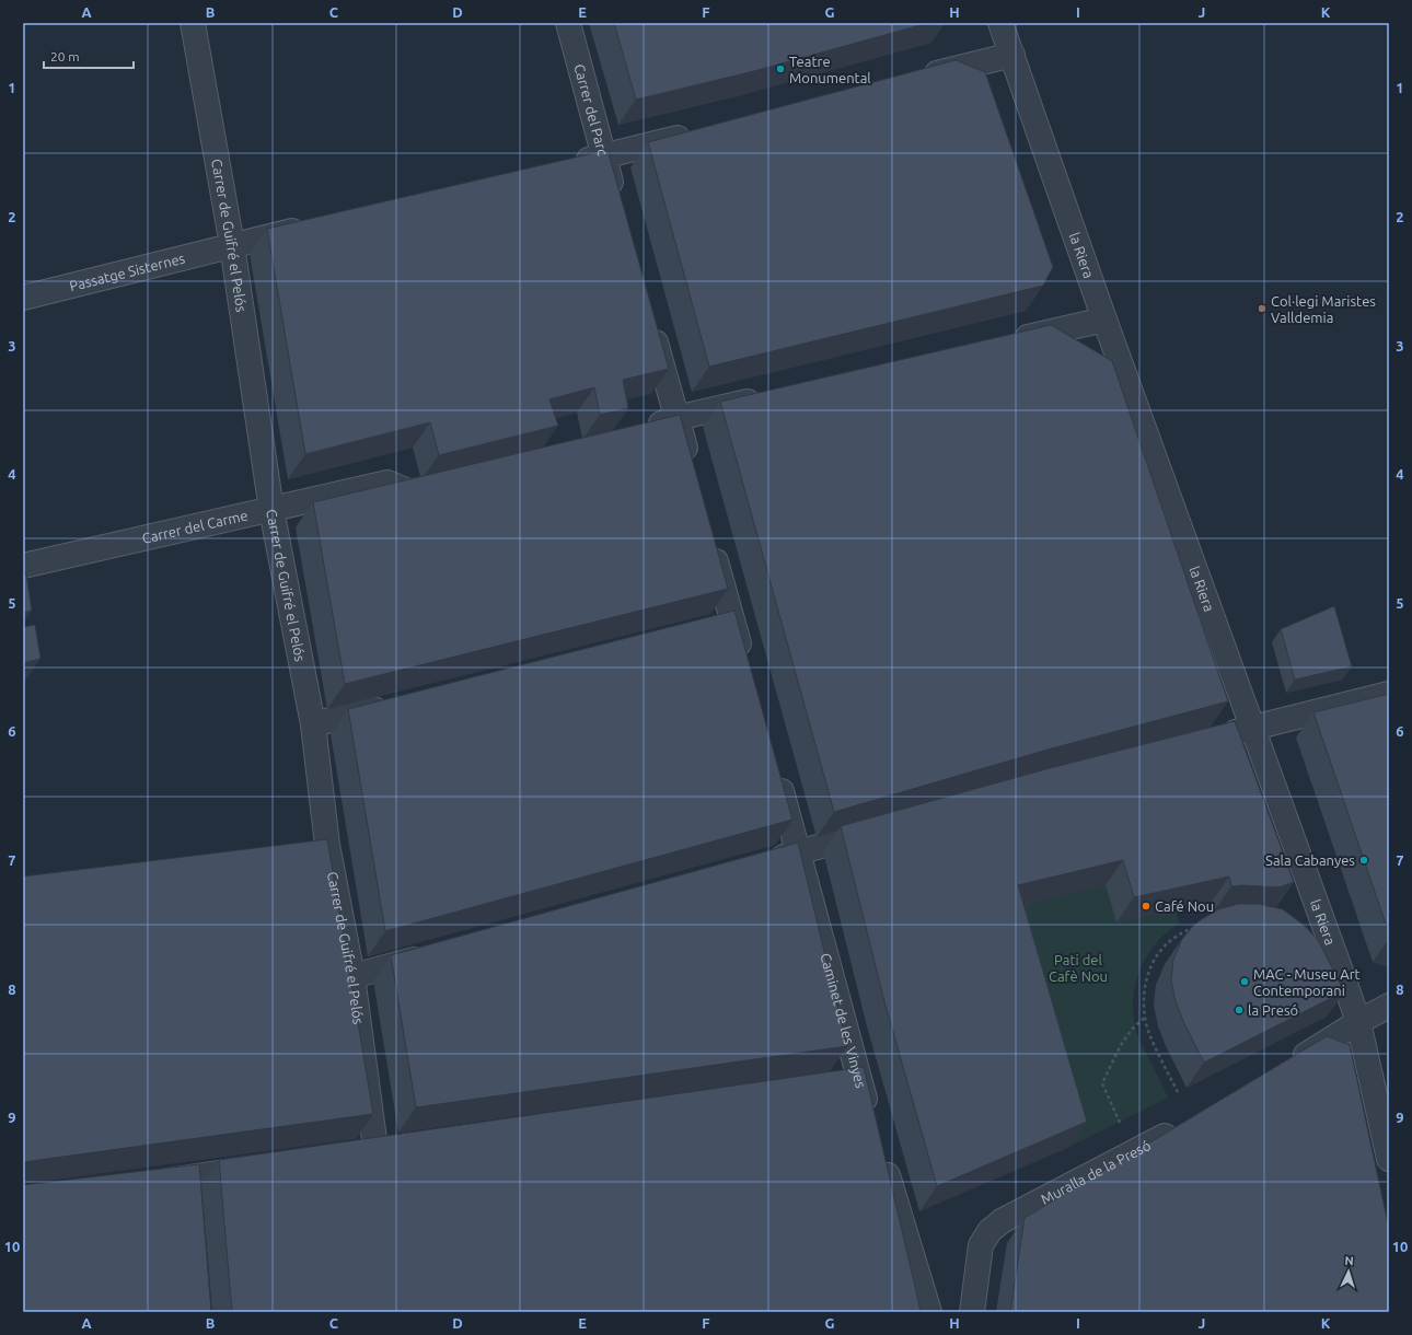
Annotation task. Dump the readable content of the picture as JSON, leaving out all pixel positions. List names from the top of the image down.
{
  "streets": {
    "street": [
      "Carrer del Parc",
      "Carrer de Guifré el Pelós",
      "la Riera",
      "Passatge Sisternes",
      "Carrer del Carme",
      "Caminet de les Vinyes",
      "Muralla de la Presó"
    ]
  },
  "crossings": [
    ["Carrer de Guifré el Pelós", "Passatge Sisternes"],
    ["Carrer de Guifré el Pelós", "Carrer del Carme"]
  ],
  "parks": ["Pati del Cafè Nou"],
  "places": [
    "Teatre Monumental",
    "Col·legi Maristes Valldemia",
    "Sala Cabanyes",
    "Café Nou",
    "MAC - Museu Art Contemporani",
    "la Presó"
  ],
  "scale_bar": "20 m",
  "north": "top",
  "grid": {
    "columns": [
      "A",
      "B",
      "C",
      "D",
      "E",
      "F",
      "G",
      "H",
      "I",
      "J",
      "K"
    ],
    "rows": [
      "1",
      "2",
      "3",
      "4",
      "5",
      "6",
      "7",
      "8",
      "9",
      "10"
    ]
  }
}
